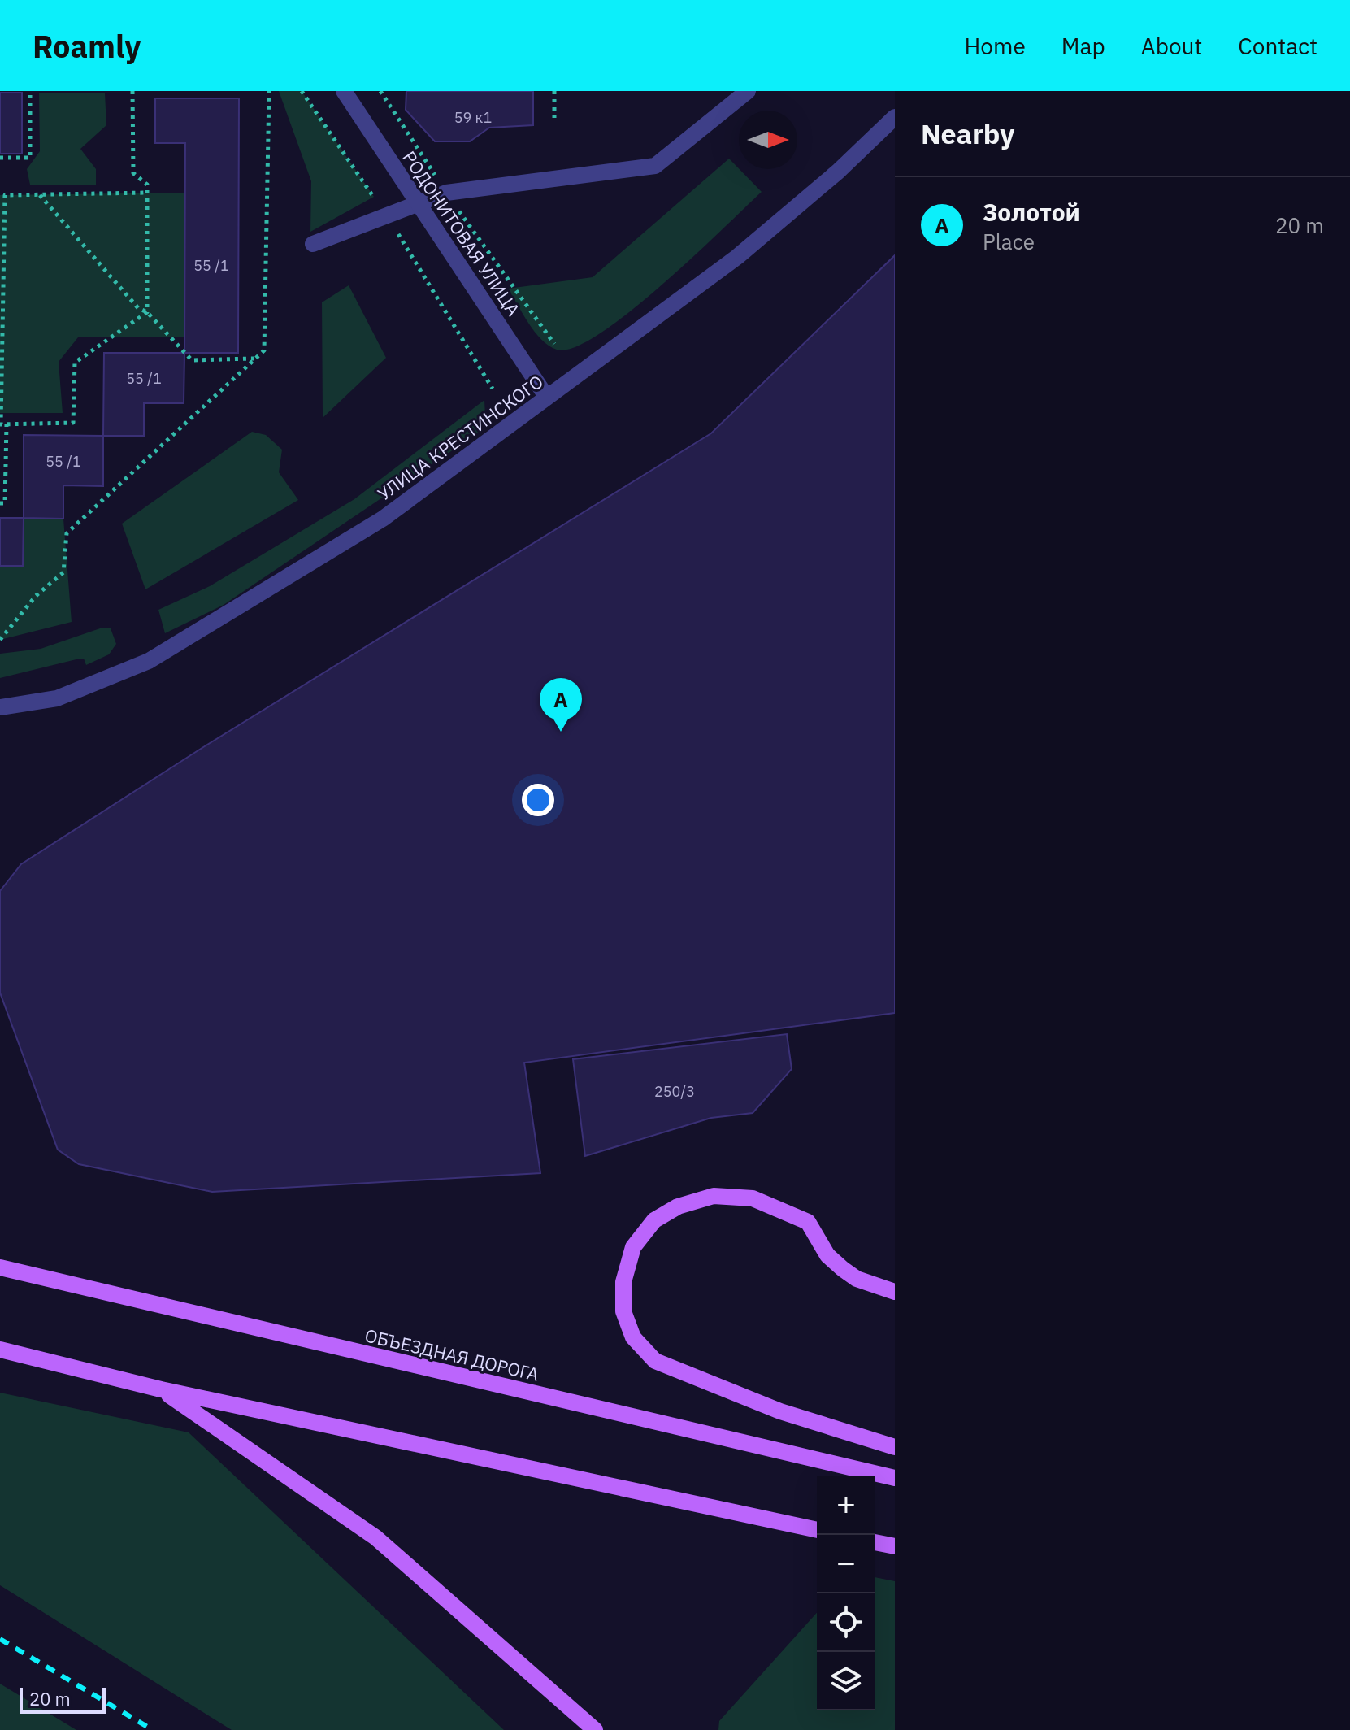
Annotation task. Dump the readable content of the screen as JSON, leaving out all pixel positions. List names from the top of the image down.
{
  "streets": {
    "main road": ["ОБЪЕЗДНАЯ ДОРОГА"],
    "street": ["РОДОНИТОВАЯ УЛИЦА", "УЛИЦА КРЕСТИНСКОГО"]
  },
  "crossings": [
    ["РОДОНИТОВАЯ УЛИЦА", "УЛИЦА КРЕСТИНСКОГО"]
  ],
  "house_numbers": [
    "59 к1",
    "55 /1",
    "55 /1",
    "55 /1",
    "250/3"
  ],
  "scale_bar": "20 m",
  "north": "right",
  "page": {
    "header": "Roamly",
    "nav": [
      "Home",
      "Map",
      "About",
      "Contact"
    ],
    "heading": "Nearby",
    "list": [
      {
        "mark": "A",
        "name": "Золотой",
        "note": "Place",
        "value": "20 m"
      }
    ],
    "pins": "A",
    "map_buttons": ["+", "−"],
    "scale": "20 m"
  }
}
